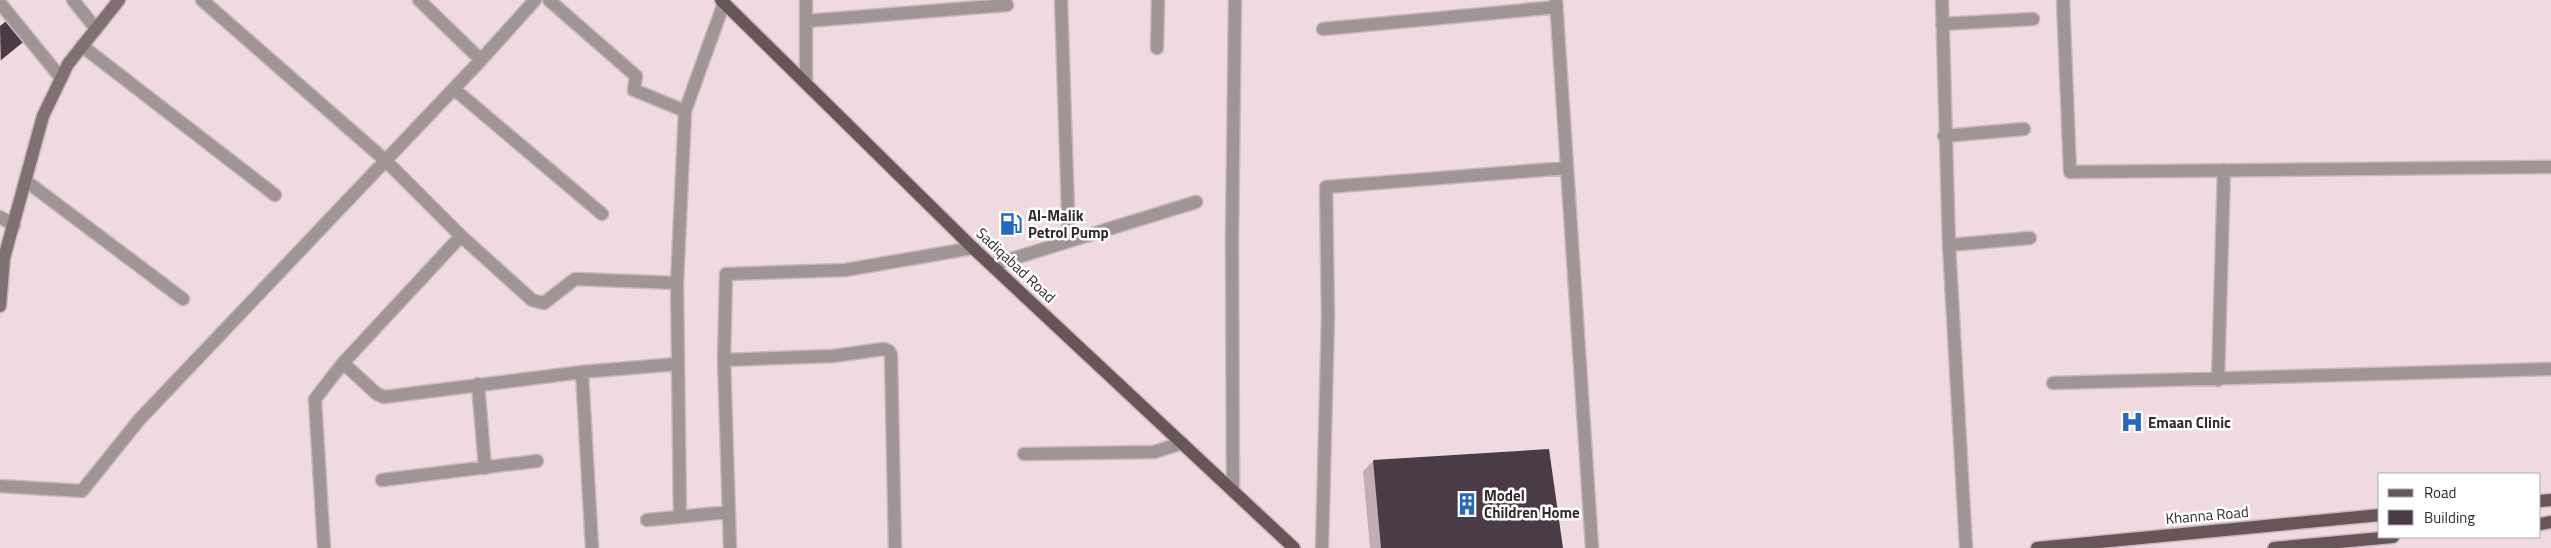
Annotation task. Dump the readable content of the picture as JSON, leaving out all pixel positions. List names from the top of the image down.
{
  "streets": {
    "main road": ["Sadiqabad Road", "Khanna Road"]
  },
  "places": {
    "fuel station": ["Al-Malik Petrol Pump"],
    "hospital": ["Emaan Clinic"],
    "building": ["Model Children Home"]
  },
  "legend": ["Road", "Building"]
}
